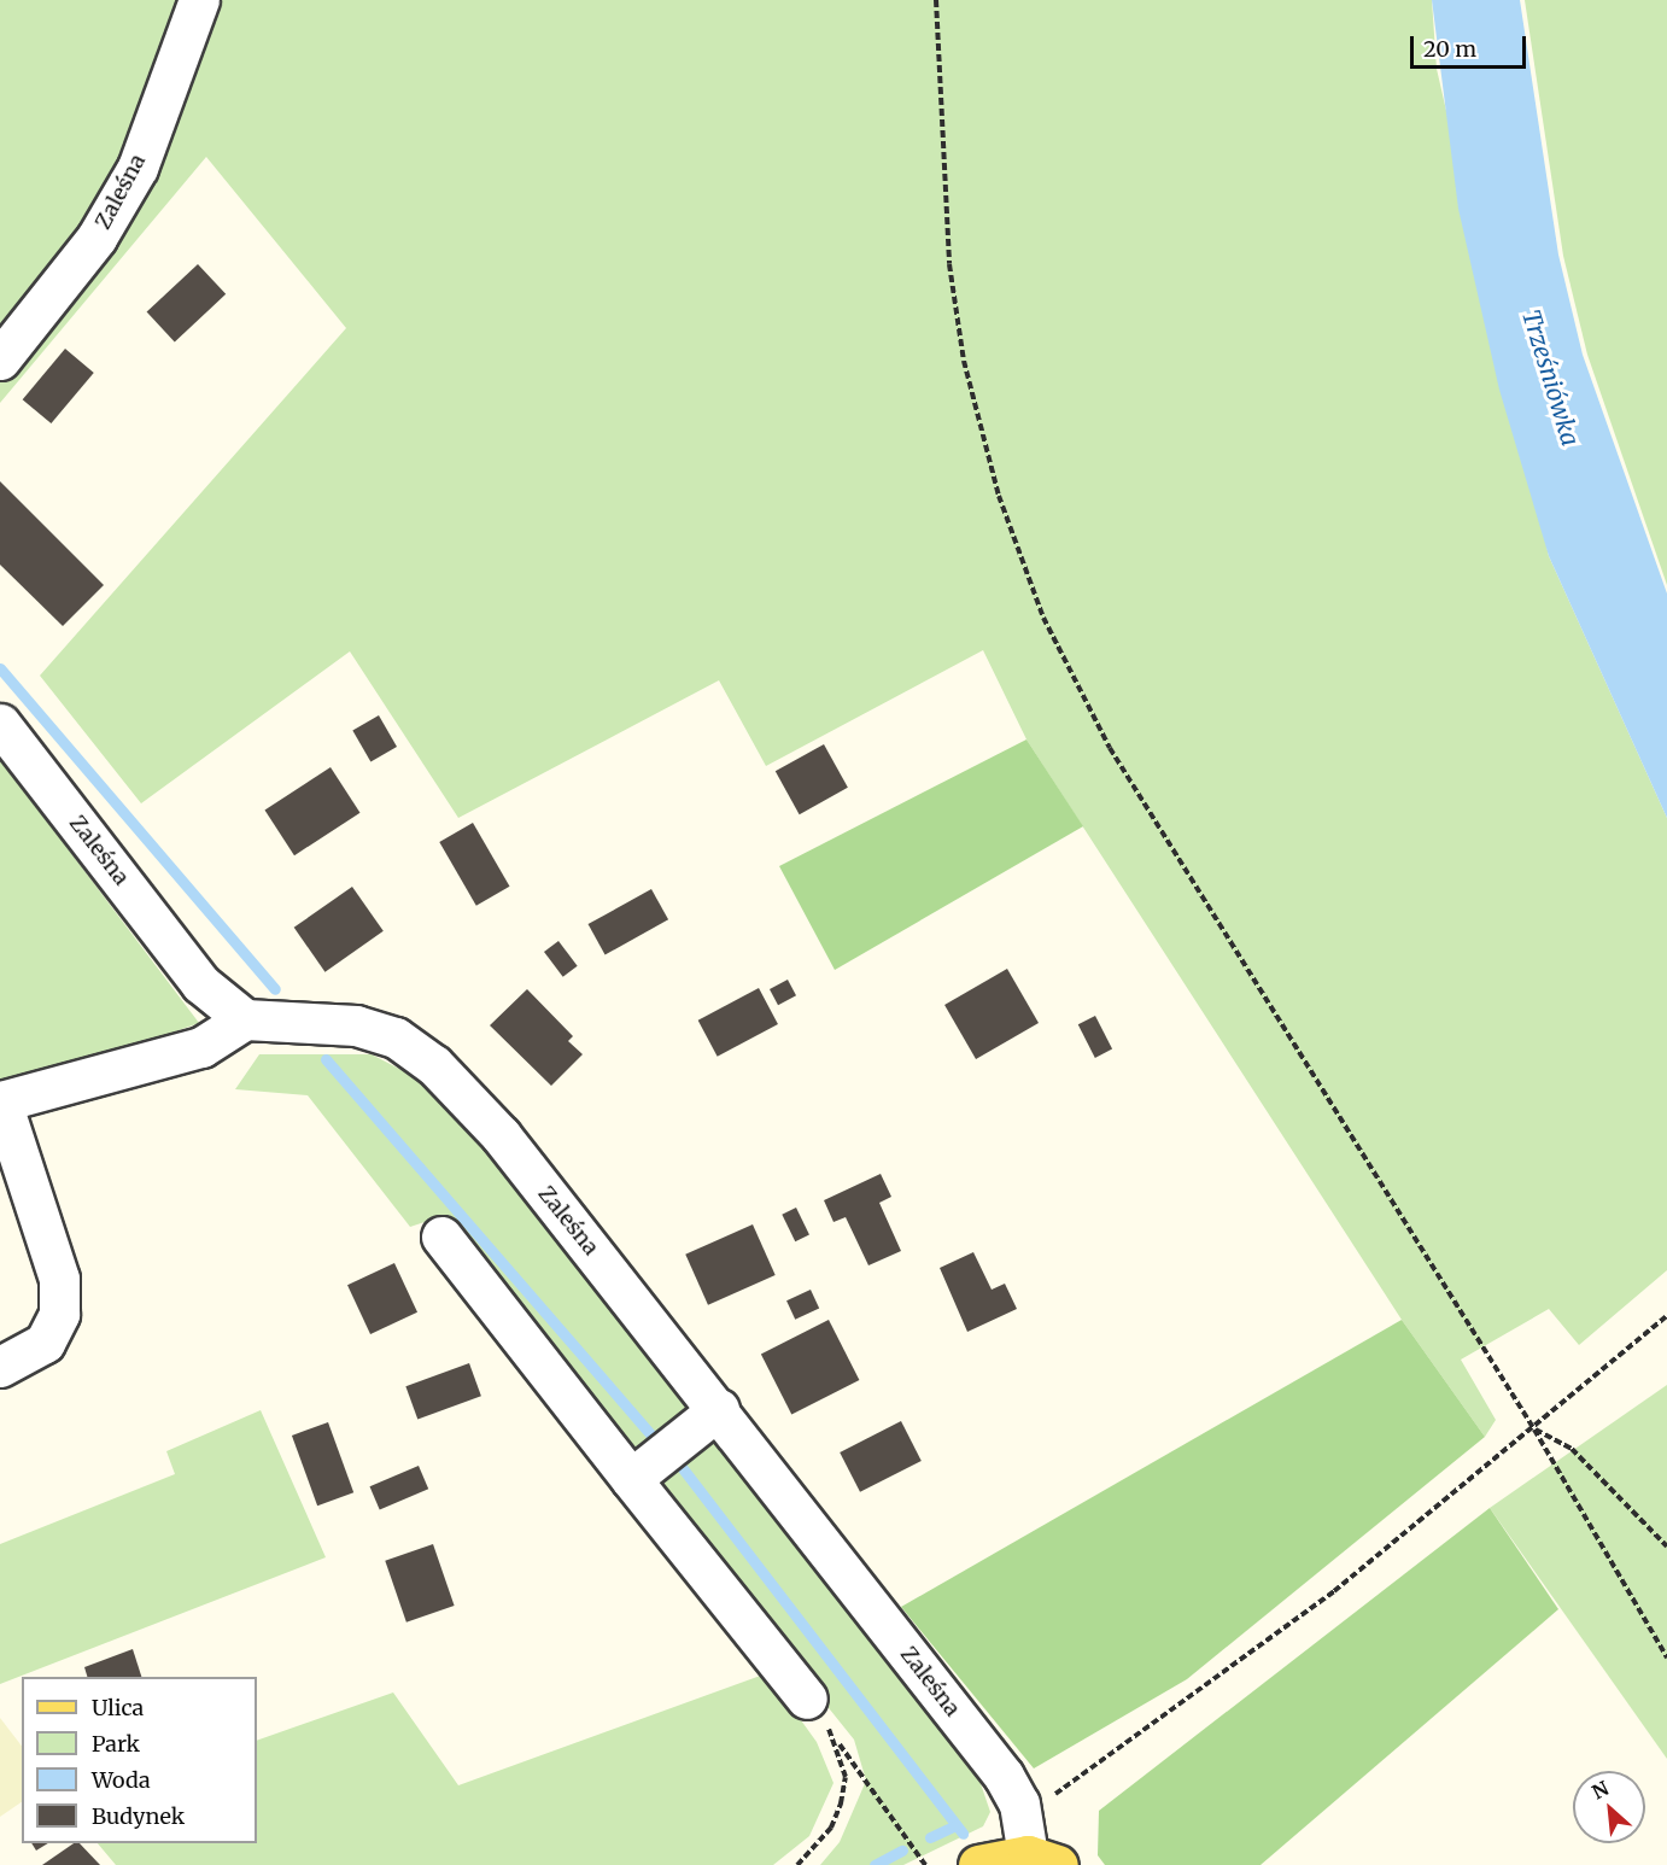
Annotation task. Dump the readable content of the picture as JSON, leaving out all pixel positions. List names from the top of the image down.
{
  "streets": {
    "street": ["Zaleśna"]
  },
  "water": ["Trześniówka"],
  "legend": [
    "Ulica",
    "Park",
    "Woda",
    "Budynek"
  ],
  "scale_bar": "20 m",
  "north": "top left"
}
